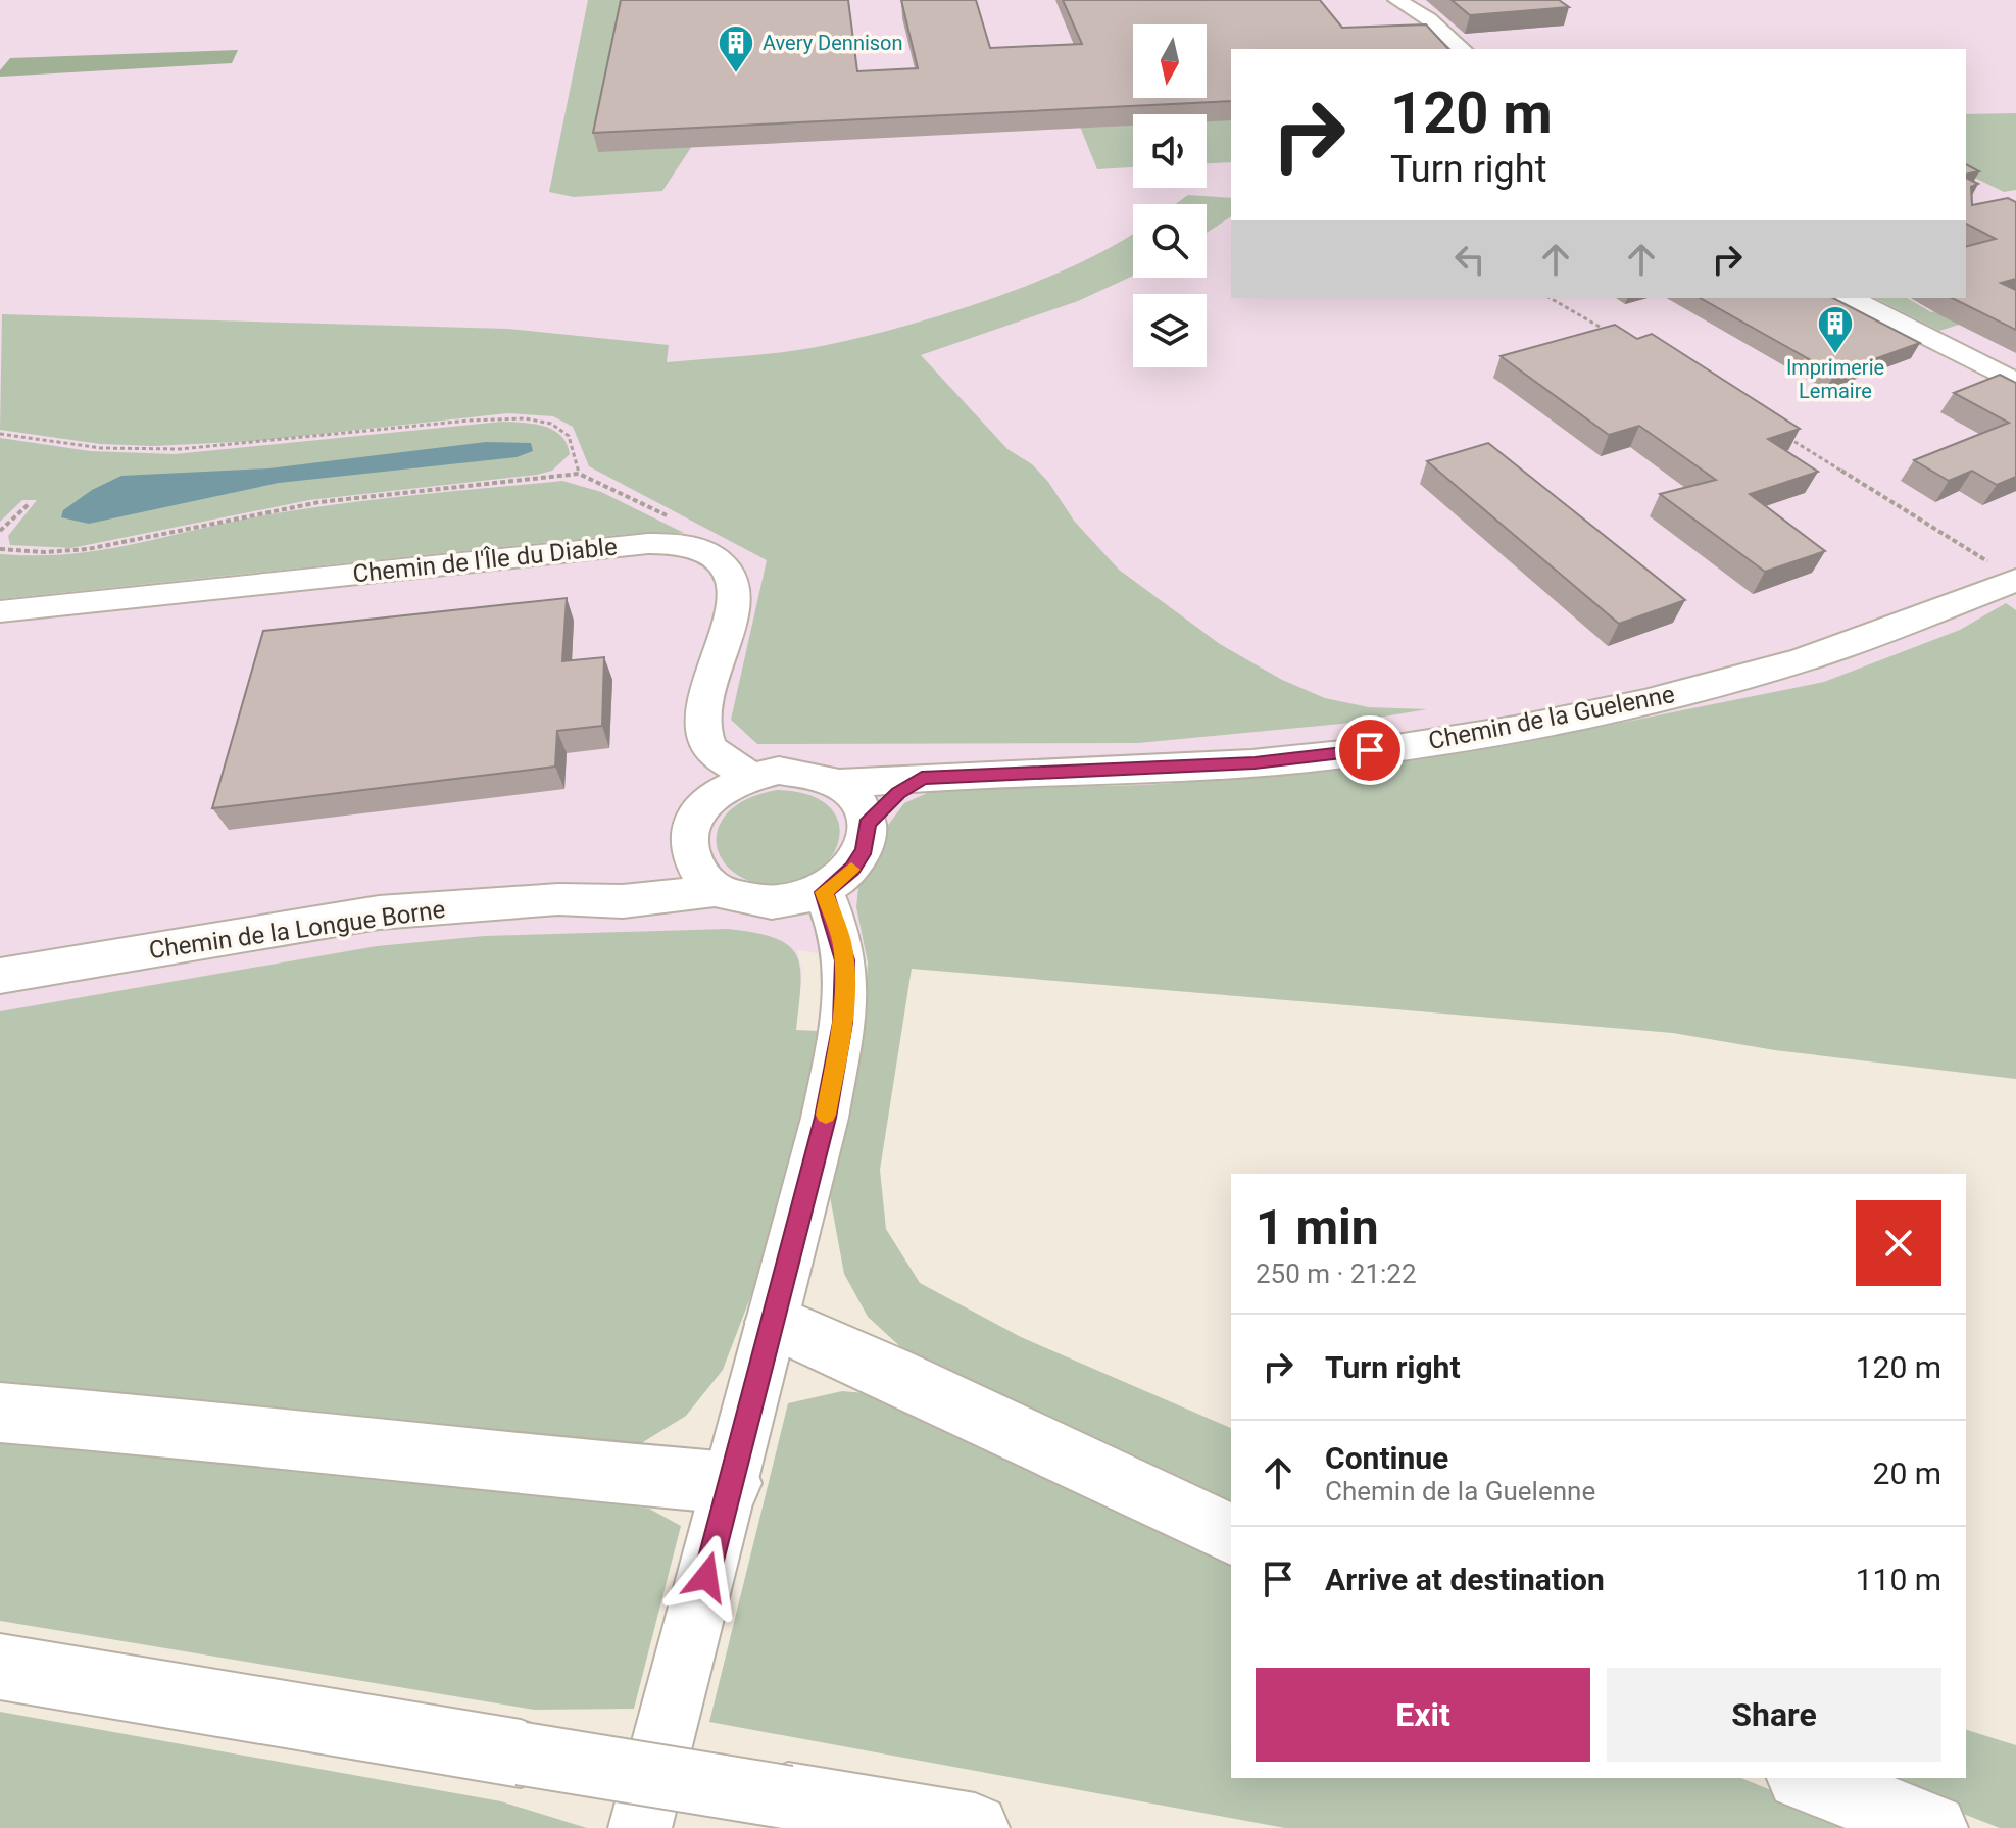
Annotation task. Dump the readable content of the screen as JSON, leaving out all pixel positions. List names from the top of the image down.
{
  "streets": {
    "street": ["Chemin de l'Île du Diable", "Chemin de la Guelenne", "Chemin de la Longue Borne"]
  },
  "crossings": [
    ["Chemin de la Guelenne", "Chemin de la Longue Borne"]
  ],
  "places": {
    "building": ["Avery Dennison", "Imprimerie Lemaire"]
  },
  "north": "bottom",
  "page": {
    "turn": ["120 m", "Turn right"],
    "heading": ["1 min", "250 m · 21:22"],
    "list": [
      {
        "name": "Turn right",
        "value": "120 m"
      },
      {
        "name": "Continue",
        "note": "Chemin de la Guelenne",
        "value": "20 m"
      },
      {
        "name": "Arrive at destination",
        "value": "110 m"
      }
    ],
    "buttons": ["Exit", "Share"]
  }
}
